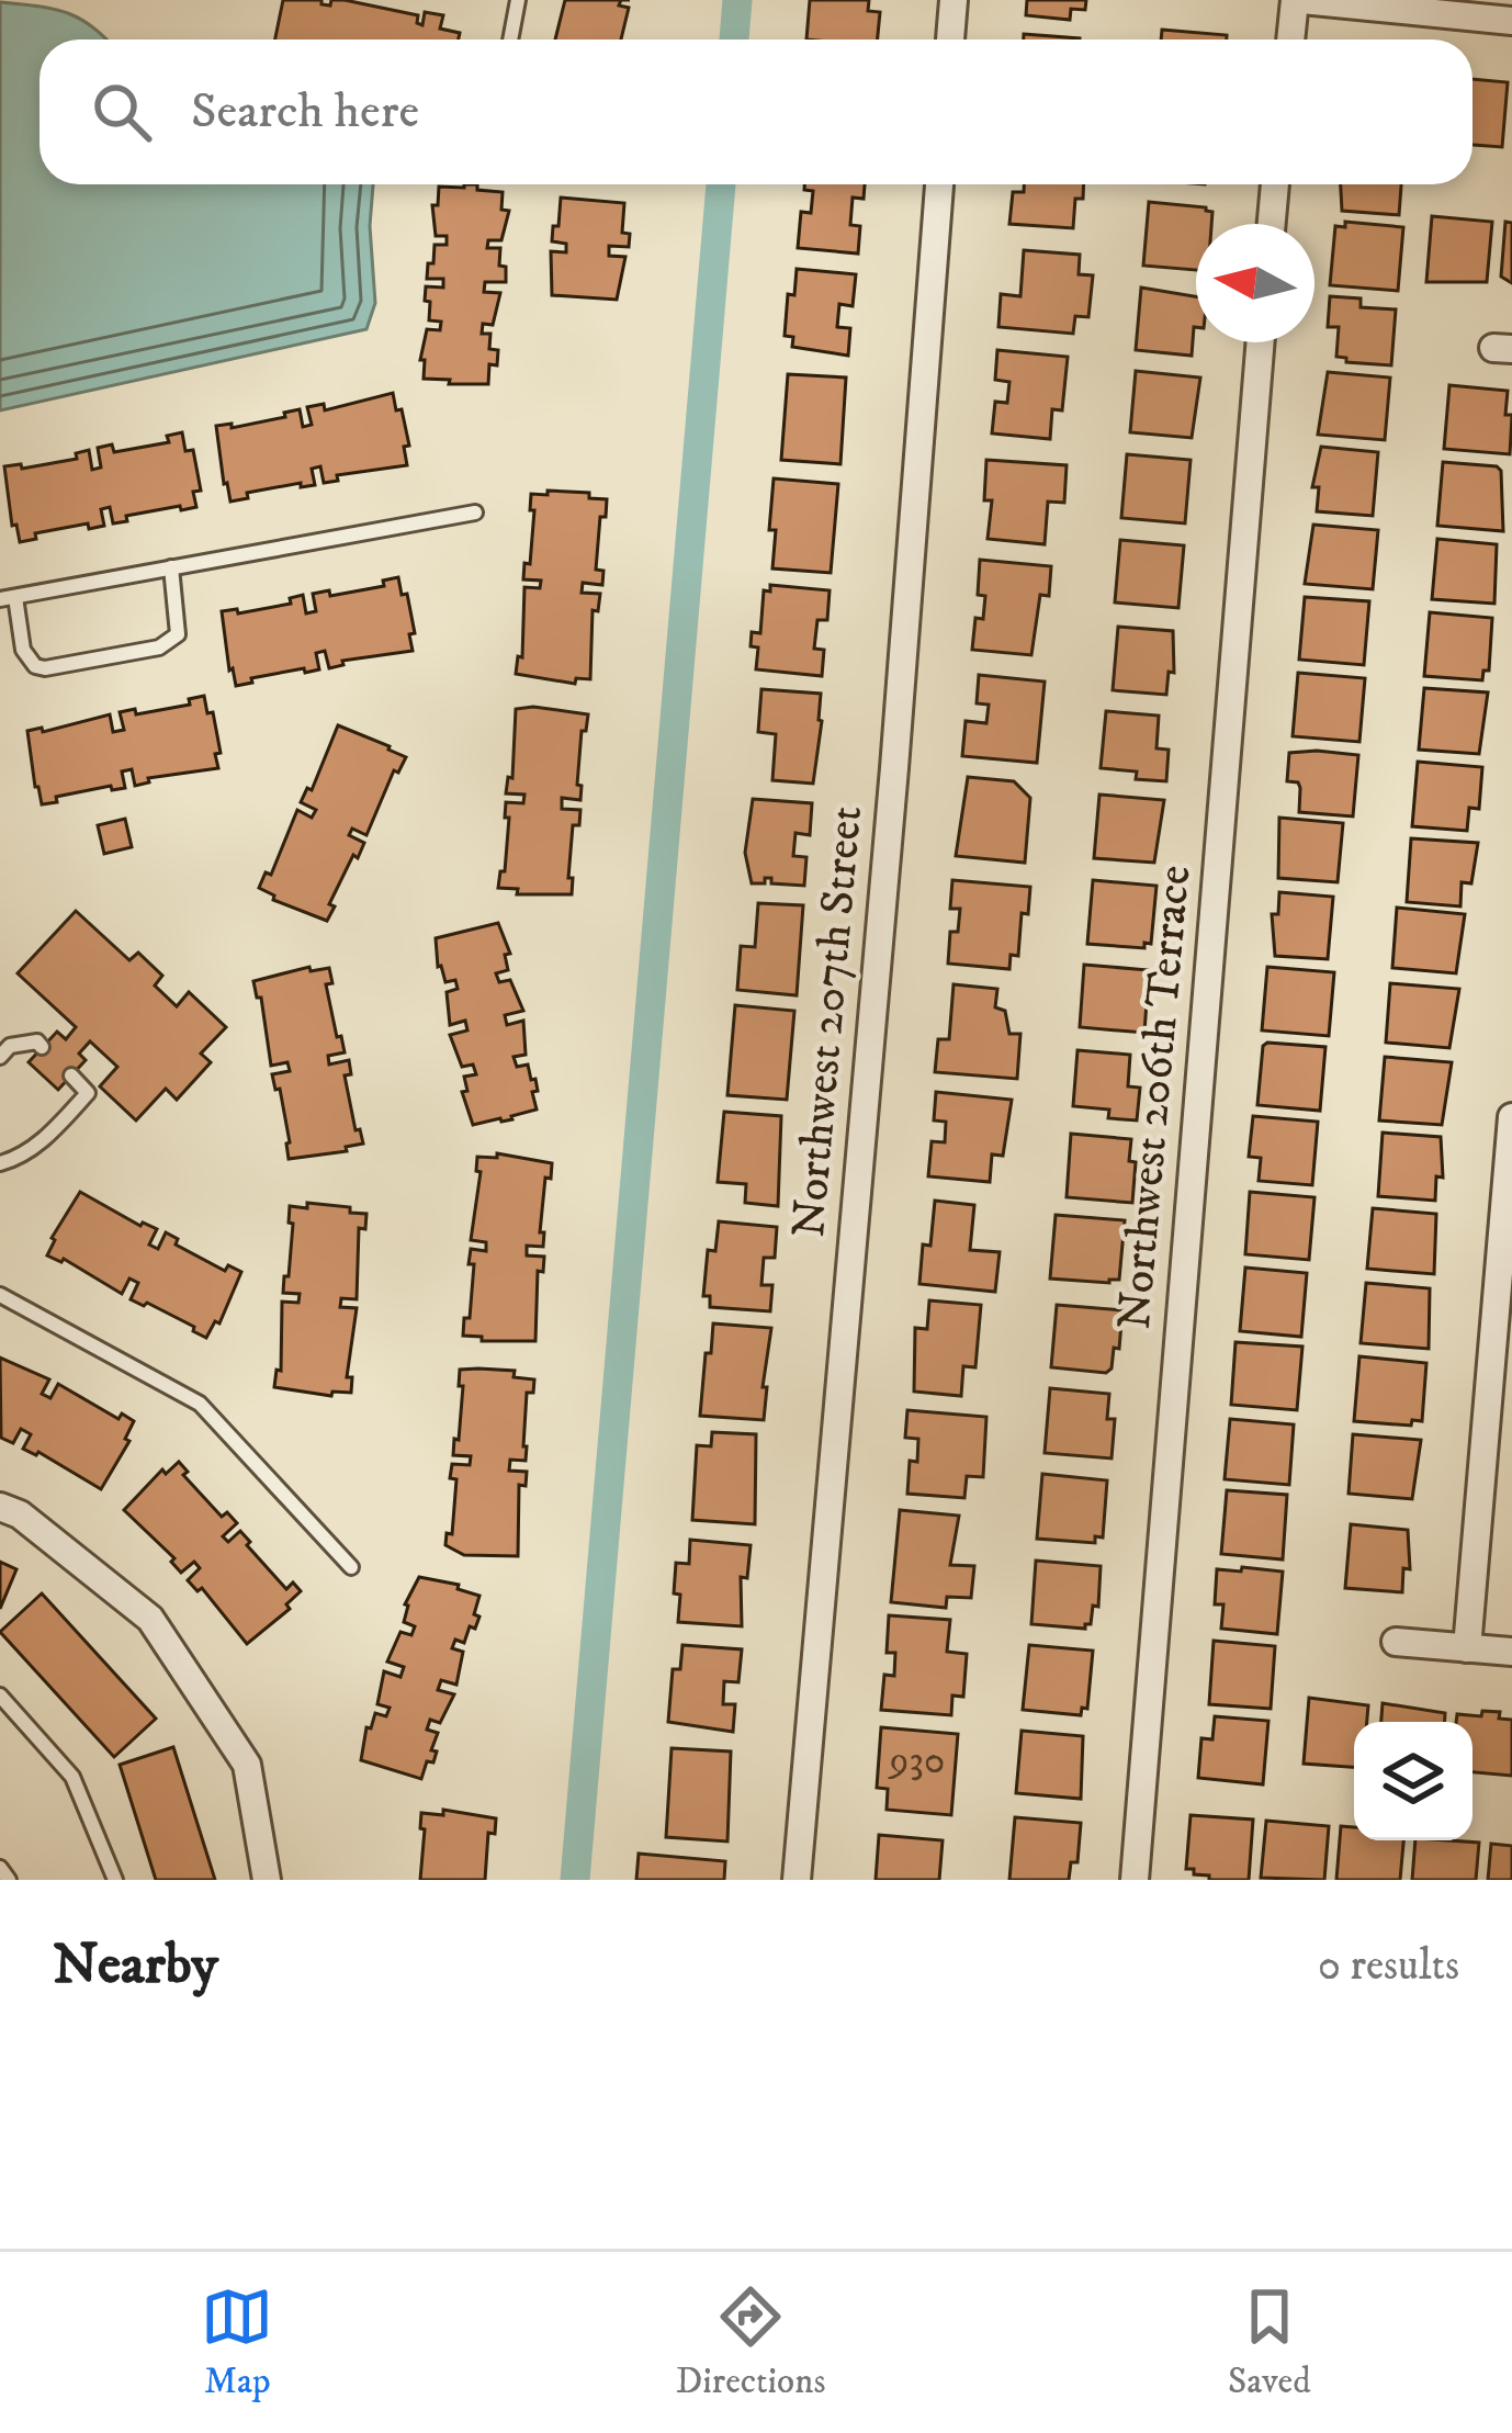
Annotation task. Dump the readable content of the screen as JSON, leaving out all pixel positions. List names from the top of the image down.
{
  "streets": {
    "street": ["Northwest 207th Street", "Northwest 206th Terrace"]
  },
  "house_numbers": ["930"],
  "north": "left",
  "page": {
    "search": "Search here",
    "heading": ["Nearby", "0 results"],
    "nav": ["Map", "Directions", "Saved"]
  }
}
